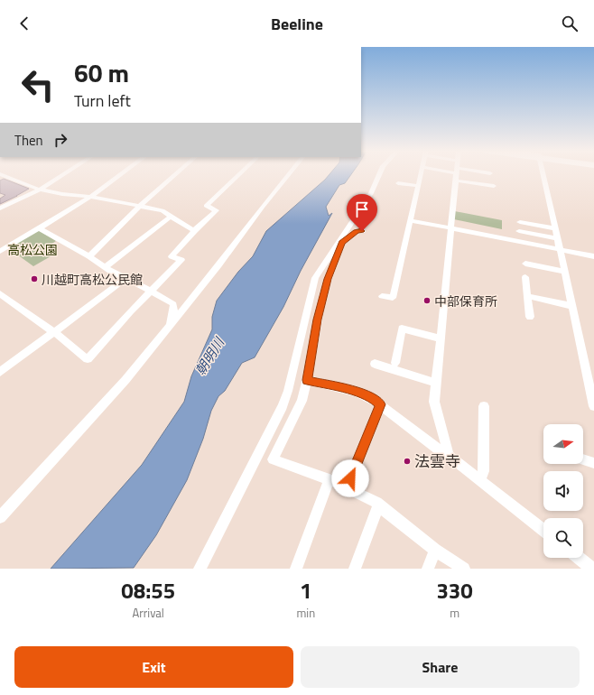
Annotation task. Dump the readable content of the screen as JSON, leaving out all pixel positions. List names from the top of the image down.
{
  "water": ["朝明川"],
  "parks": ["高松公園"],
  "places": ["川越町高松公民館", "中部保育所", "法雲寺"],
  "north": "right",
  "page": {
    "header": "Beeline",
    "turn": ["60 m", "Turn left"],
    "then": "Then",
    "eta": [
      "08:55",
      "Arrival",
      "1",
      "min",
      "330",
      "m"
    ],
    "buttons": ["Exit", "Share"]
  }
}
